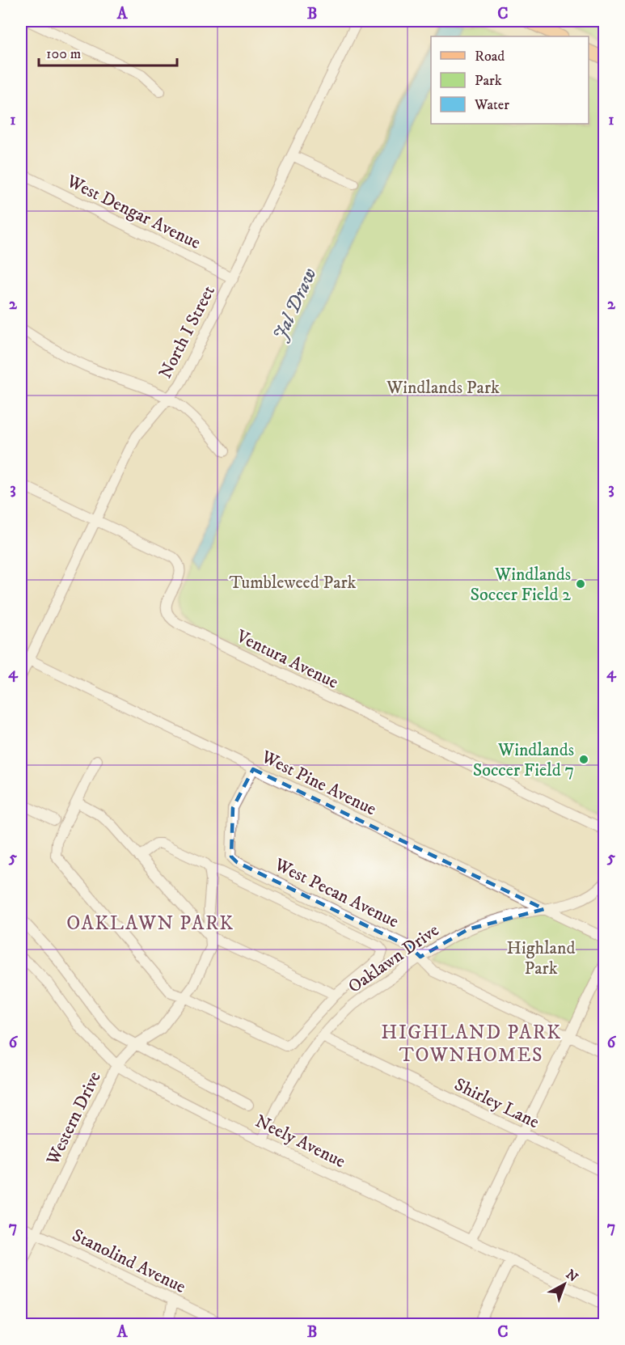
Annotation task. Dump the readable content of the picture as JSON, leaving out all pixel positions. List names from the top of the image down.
{
  "streets": {
    "street": [
      "West Dengar Avenue",
      "North I Street",
      "Ventura Avenue",
      "West Pine Avenue",
      "West Pecan Avenue",
      "Oaklawn Drive",
      "Shirley Lane",
      "Western Drive",
      "Neely Avenue",
      "Stanolind Avenue"
    ]
  },
  "crossings": [
    ["West Dengar Avenue", "North I Street"],
    ["North I Street", "Ventura Avenue"],
    ["North I Street", "West Pine Avenue"],
    ["West Pine Avenue", "West Pecan Avenue"],
    ["West Pine Avenue", "Oaklawn Drive"],
    ["West Pecan Avenue", "Oaklawn Drive"],
    ["Oaklawn Drive", "Shirley Lane"],
    ["Oaklawn Drive", "Neely Avenue"],
    ["Western Drive", "Neely Avenue"],
    ["Western Drive", "Stanolind Avenue"]
  ],
  "districts": ["OAKLAWN PARK", "HIGHLAND PARK TOWNHOMES"],
  "water": ["Jal Draw"],
  "parks": ["Windlands Park", "Tumbleweed Park", "Highland Park"],
  "places": ["Windlands Soccer Field 2", "Windlands Soccer Field 7"],
  "legend": ["Road", "Park", "Water"],
  "scale_bar": "100 m",
  "north": "top right",
  "grid": {
    "columns": ["A", "B", "C"],
    "rows": [
      "1",
      "2",
      "3",
      "4",
      "5",
      "6",
      "7"
    ]
  }
}
